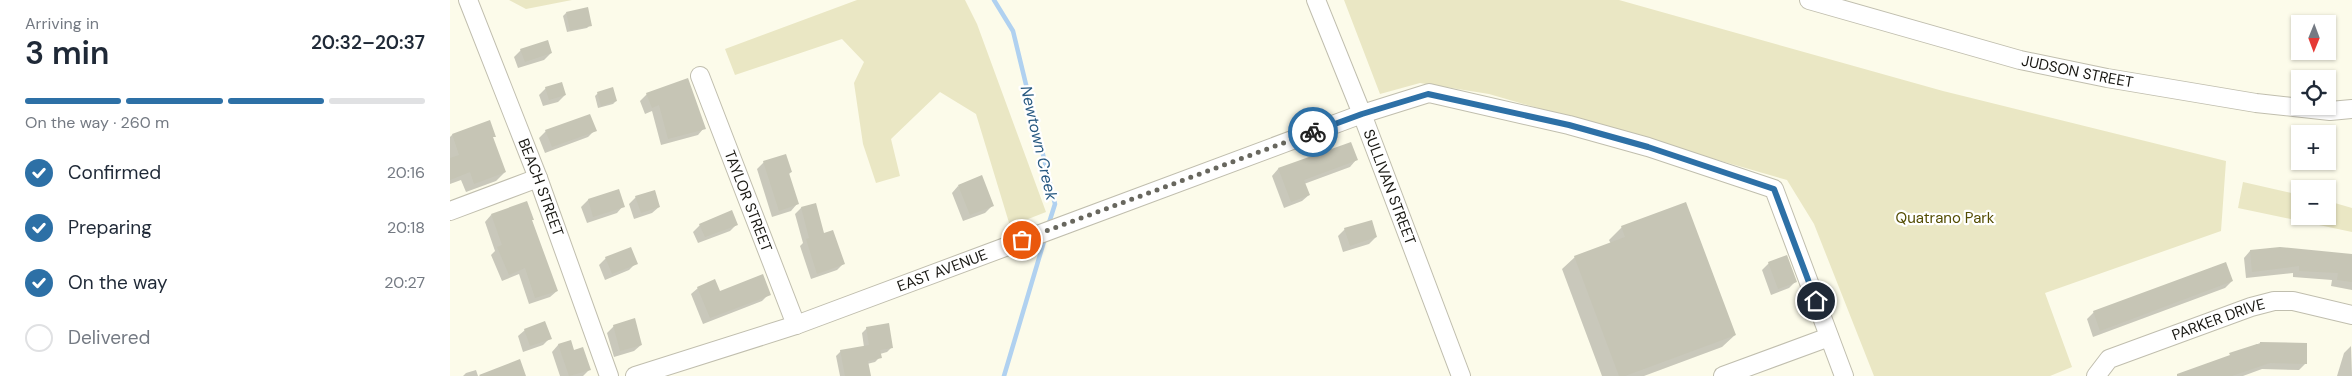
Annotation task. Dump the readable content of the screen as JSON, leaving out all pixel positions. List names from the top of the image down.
{
  "streets": {
    "street": [
      "JUDSON STREET",
      "BEACH STREET",
      "SULLIVAN STREET",
      "TAYLOR STREET",
      "EAST AVENUE",
      "PARKER DRIVE"
    ]
  },
  "crossings": [
    ["SULLIVAN STREET", "EAST AVENUE"],
    ["TAYLOR STREET", "EAST AVENUE"]
  ],
  "water": ["Newtown Creek"],
  "parks": ["Quatrano Park"],
  "north": "bottom",
  "page": {
    "heading": ["3 min", "Arriving in", "20:32–20:37"],
    "map_buttons": ["+", "−"],
    "bar": "On the way · 260 m",
    "list": [
      ["Confirmed", "20:16"],
      ["Preparing", "20:18"],
      ["On the way", "20:27"],
      "Delivered"
    ]
  }
}
